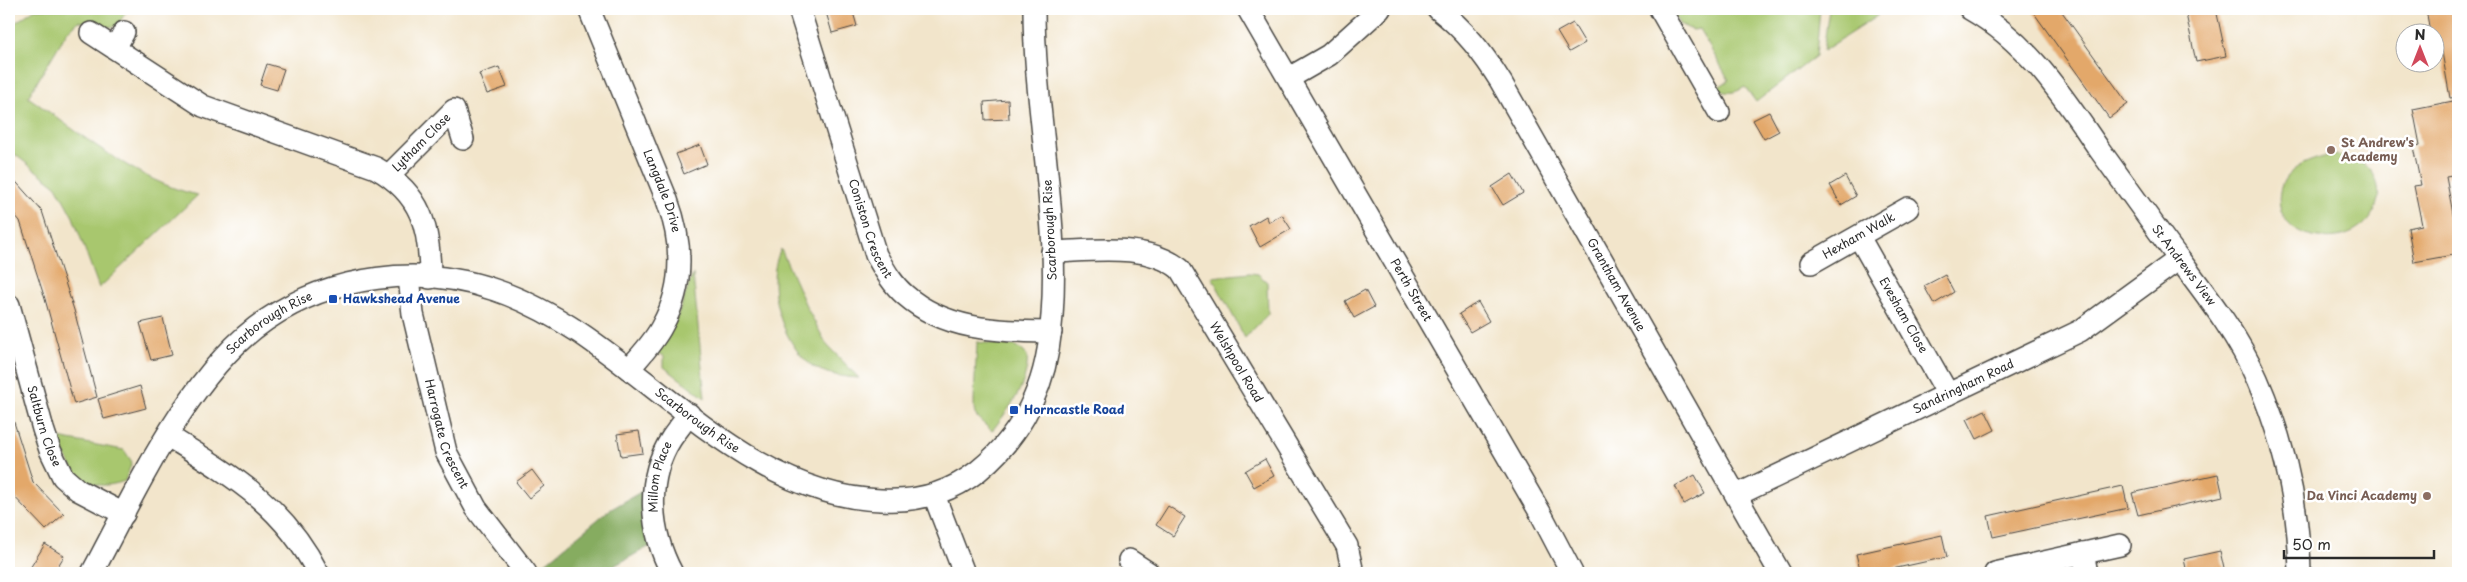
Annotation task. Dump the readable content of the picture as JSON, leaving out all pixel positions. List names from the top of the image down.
{
  "streets": {
    "street": [
      "Lytham Close",
      "Langdale Drive",
      "Coniston Crescent",
      "Scarborough Rise",
      "Hexham Walk",
      "St Andrews View",
      "Grantham Avenue",
      "Perth Street",
      "Evesham Close",
      "Welshpool Road",
      "Sandringham Road",
      "Saltburn Close",
      "Harrogate Crescent",
      "Millom Place"
    ]
  },
  "crossings": [
    ["Langdale Drive", "Scarborough Rise"],
    ["Coniston Crescent", "Scarborough Rise"],
    ["Scarborough Rise", "Welshpool Road"],
    ["Scarborough Rise", "Saltburn Close"],
    ["Scarborough Rise", "Harrogate Crescent"],
    ["Scarborough Rise", "Millom Place"],
    ["Hexham Walk", "Evesham Close"],
    ["St Andrews View", "Sandringham Road"],
    ["Grantham Avenue", "Sandringham Road"],
    ["Evesham Close", "Sandringham Road"]
  ],
  "places": {
    "other": ["St Andrew's Academy", "Da Vinci Academy"],
    "transit": ["Hawkshead Avenue", "Horncastle Road"]
  },
  "scale_bar": "50 m",
  "north": "top"
}
